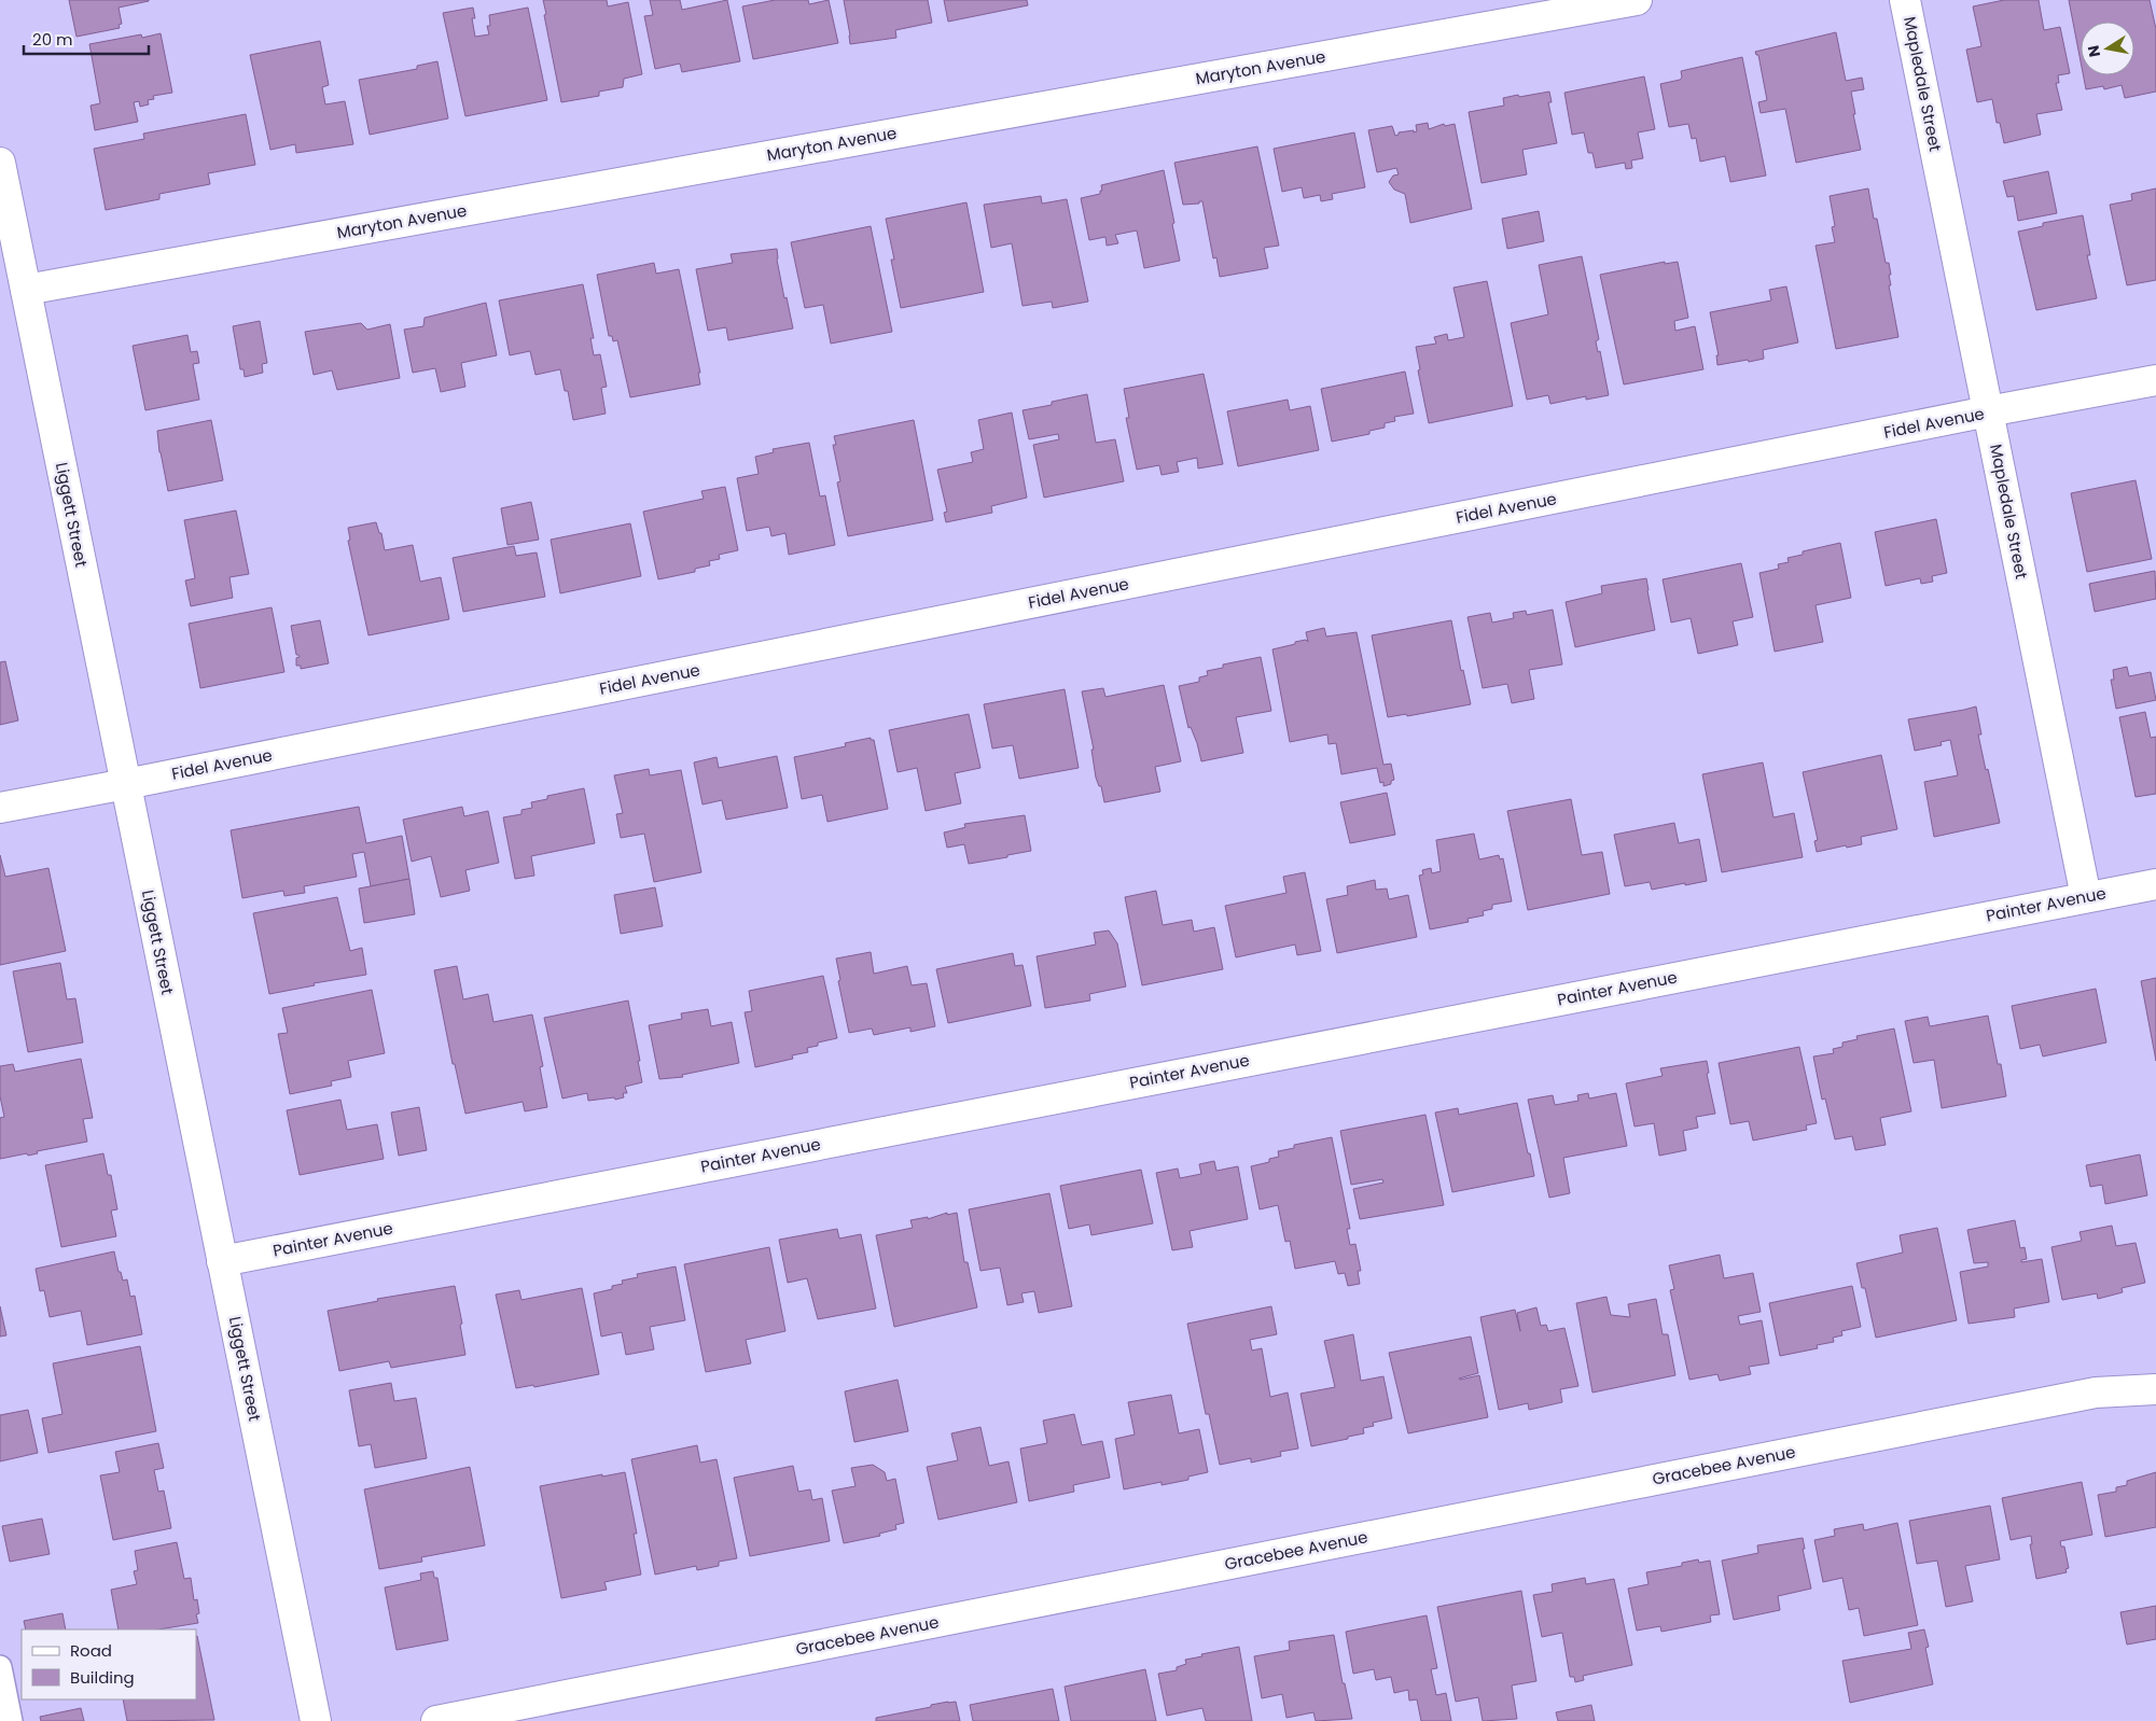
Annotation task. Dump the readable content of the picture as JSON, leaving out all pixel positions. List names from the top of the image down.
{
  "streets": {
    "street": [
      "Maryton Avenue",
      "Mapledale Street",
      "Fidel Avenue",
      "Liggett Street",
      "Painter Avenue",
      "Gracebee Avenue"
    ]
  },
  "crossings": [
    ["Maryton Avenue", "Liggett Street"],
    ["Mapledale Street", "Fidel Avenue"],
    ["Mapledale Street", "Painter Avenue"],
    ["Fidel Avenue", "Liggett Street"],
    ["Liggett Street", "Painter Avenue"]
  ],
  "legend": ["Road", "Building"],
  "scale_bar": "20 m",
  "north": "left"
}
